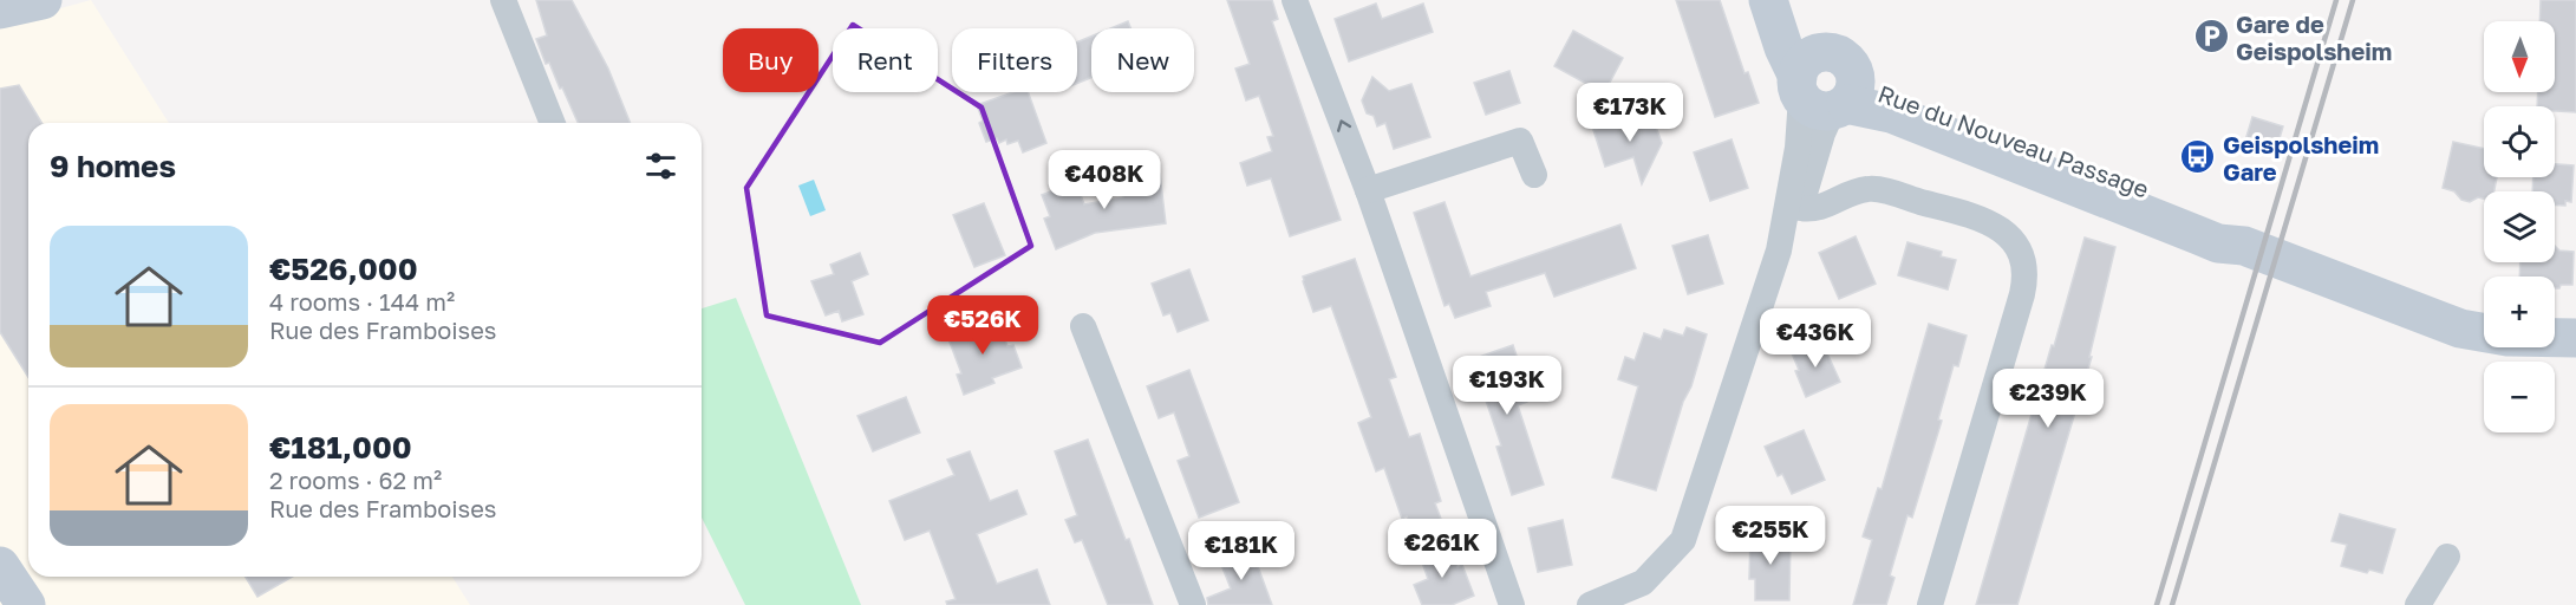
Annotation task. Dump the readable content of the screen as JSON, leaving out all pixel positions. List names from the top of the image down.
{
  "streets": {
    "main road": ["Rue du Nouveau Passage"]
  },
  "places": {
    "parking": ["Gare de Geispolsheim"],
    "bus stop": ["Geispolsheim Gare"]
  },
  "north": "bottom",
  "page": {
    "map_buttons": ["+", "−"],
    "chip": [
      "Buy",
      "Rent",
      "Filters",
      "New"
    ],
    "price": [
      "€173K",
      "€408K",
      "€526K",
      "€436K",
      "€193K",
      "€239K",
      "€255K",
      "€261K",
      "€181K"
    ],
    "heading": "9 homes",
    "list": [
      {
        "name": "€526,000",
        "note": "4 rooms · 144 m² · Rue des Framboises"
      },
      {
        "name": "€181,000",
        "note": "2 rooms · 62 m² · Rue des Framboises"
      }
    ]
  }
}
